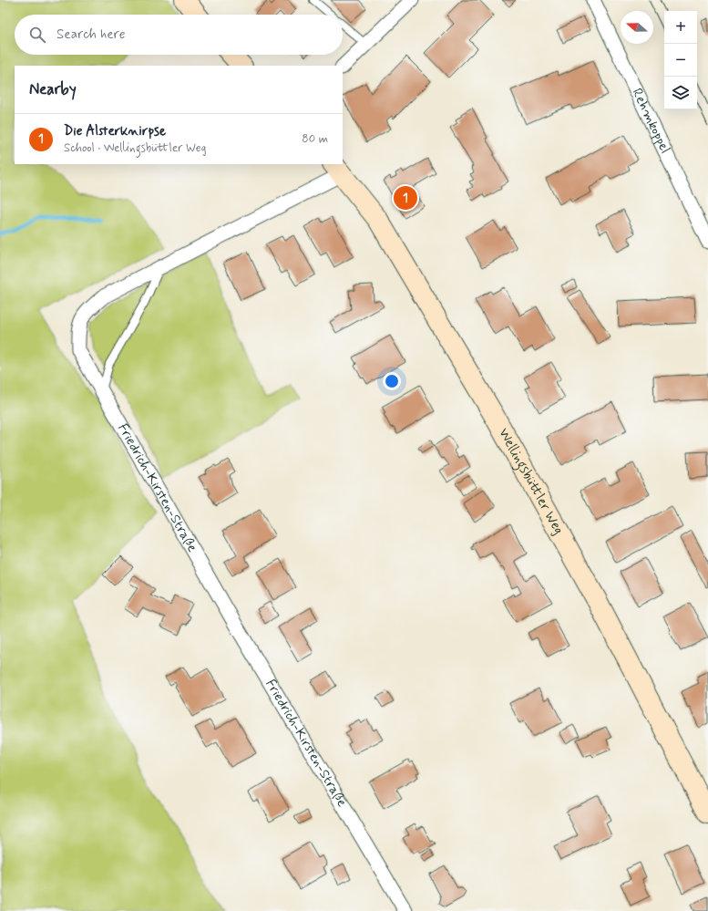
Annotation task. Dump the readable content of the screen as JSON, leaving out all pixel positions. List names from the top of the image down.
{
  "streets": {
    "main road": ["Wellingsbüttler Weg"],
    "street": ["Rehmkoppel", "Friedrich-Kirsten-Straße"]
  },
  "crossings": [
    ["Wellingsbüttler Weg", "Friedrich-Kirsten-Straße"]
  ],
  "north": "left",
  "page": {
    "map_buttons": ["+", "−"],
    "search": "Search here",
    "heading": "Nearby",
    "list": [
      {
        "mark": "1",
        "name": "Die Alsterknirpse",
        "note": "School · Wellingsbüttler Weg",
        "value": "80 m"
      }
    ],
    "pins": "1"
  }
}
